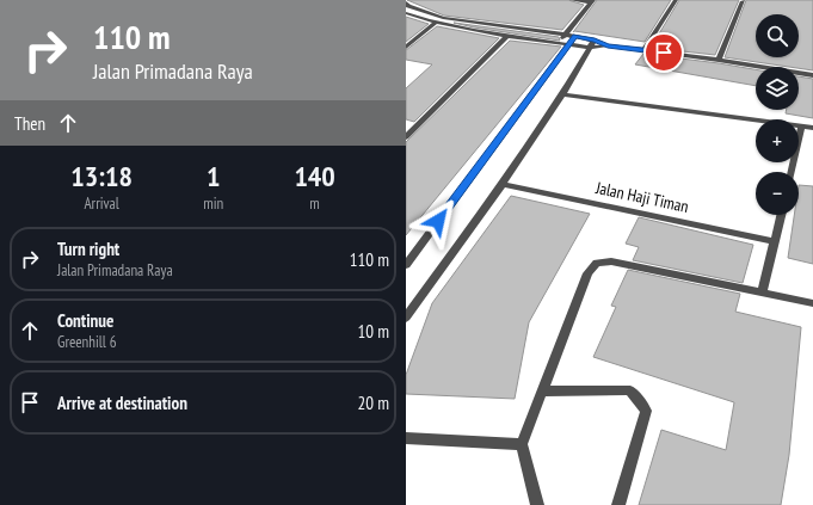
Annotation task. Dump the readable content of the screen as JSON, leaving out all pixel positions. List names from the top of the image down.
{
  "streets": {
    "street": ["Jalan Haji Timan"]
  },
  "page": {
    "turn": ["110 m", "Jalan Primadana Raya"],
    "map_buttons": ["+", "−"],
    "then": "Then",
    "eta": [
      "13:18",
      "Arrival",
      "1",
      "min",
      "140",
      "m"
    ],
    "list": [
      {
        "name": "Turn right",
        "note": "Jalan Primadana Raya",
        "value": "110 m"
      },
      {
        "name": "Continue",
        "note": "Greenhill 6",
        "value": "10 m"
      },
      {
        "name": "Arrive at destination",
        "value": "20 m"
      }
    ]
  }
}
